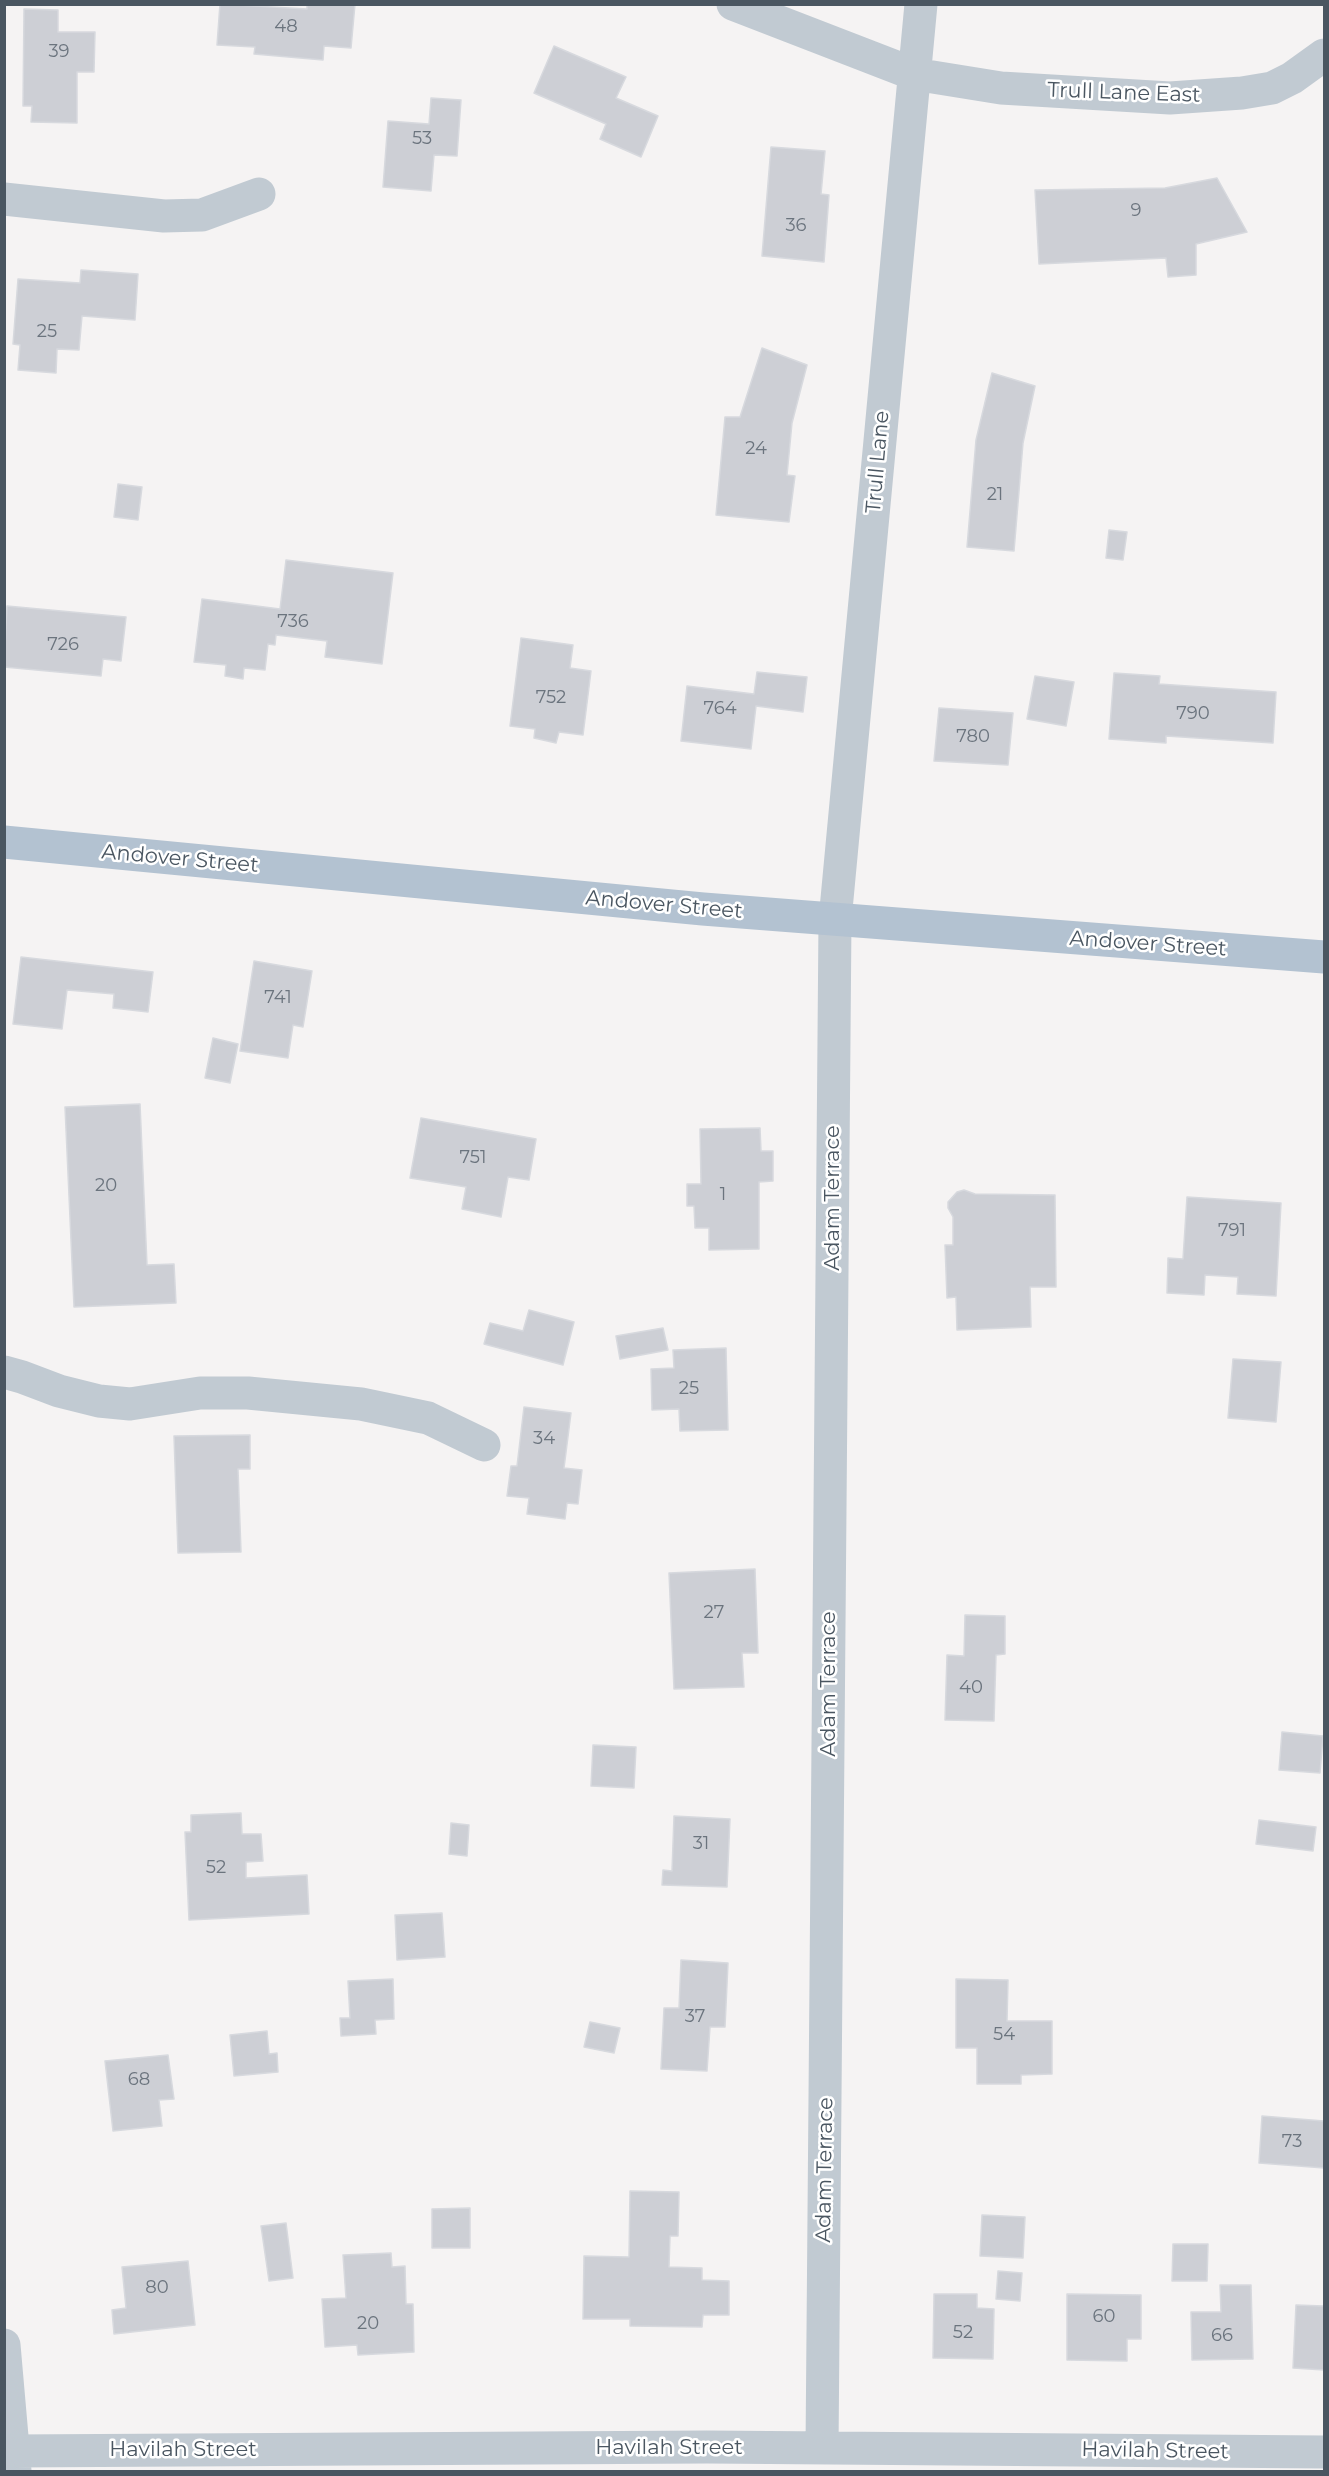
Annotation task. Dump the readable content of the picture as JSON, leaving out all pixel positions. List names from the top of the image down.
{
  "streets": {
    "main road": ["Andover Street"],
    "street": [
      "Trull Lane East",
      "Trull Lane",
      "Adam Terrace",
      "Havilah Street"
    ]
  },
  "crossings": [
    ["Trull Lane East", "Trull Lane"],
    ["Trull Lane", "Andover Street"],
    ["Trull Lane", "Adam Terrace"],
    ["Andover Street", "Adam Terrace"],
    ["Adam Terrace", "Havilah Street"]
  ],
  "house_numbers": [
    "48",
    "39",
    "53",
    "9",
    "36",
    "25",
    "24",
    "21",
    "736",
    "726",
    "752",
    "764",
    "790",
    "780",
    "741",
    "751",
    "20",
    "1",
    "791",
    "25",
    "34",
    "27",
    "40",
    "31",
    "52",
    "37",
    "54",
    "68",
    "73",
    "80",
    "60",
    "20",
    "52",
    "66"
  ]
}
